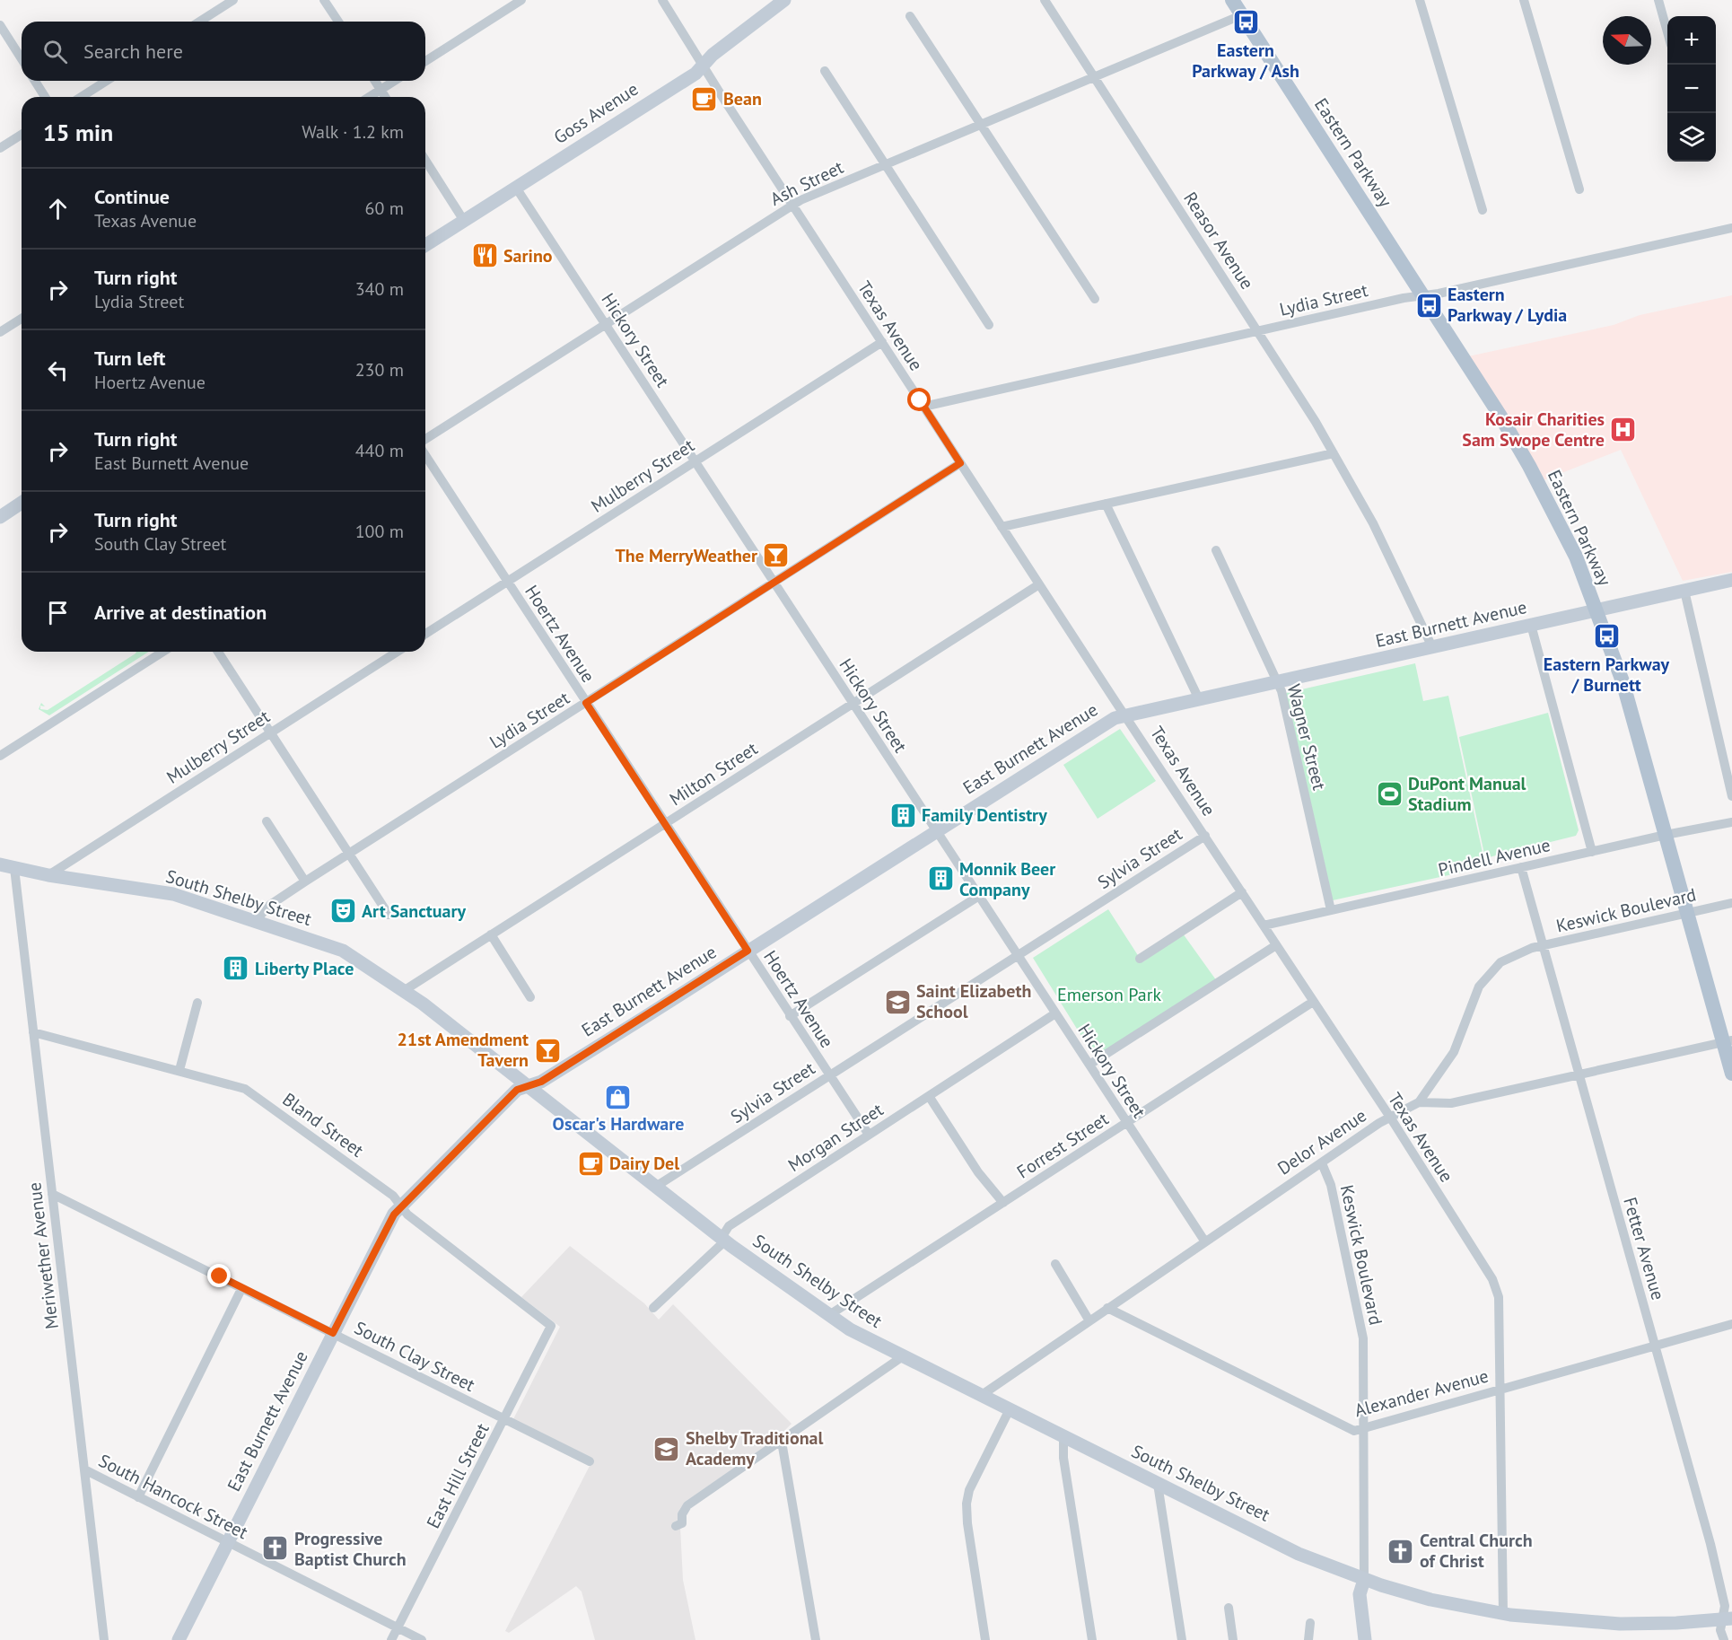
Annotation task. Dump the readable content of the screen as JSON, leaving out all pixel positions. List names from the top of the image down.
{
  "streets": {
    "main road": [
      "Goss Avenue",
      "Eastern Parkway",
      "East Burnett Avenue",
      "South Shelby Street"
    ],
    "street": [
      "Ash Street",
      "Reasor Avenue",
      "Lydia Street",
      "Texas Avenue",
      "Hickory Street",
      "Mulberry Street",
      "Hoertz Avenue",
      "Wagner Street",
      "Milton Street",
      "Pindell Avenue",
      "Sylvia Street",
      "Keswick Boulevard",
      "Bland Street",
      "Morgan Street",
      "Delor Avenue",
      "Forrest Street",
      "Fetter Avenue",
      "Meriwether Avenue",
      "South Clay Street",
      "Alexander Avenue",
      "East Hill Street",
      "South Hancock Street"
    ]
  },
  "crossings": [
    ["Goss Avenue", "Texas Avenue"],
    ["Goss Avenue", "Hickory Street"],
    ["Eastern Parkway", "Ash Street"],
    ["Eastern Parkway", "Lydia Street"],
    ["Eastern Parkway", "East Burnett Avenue"],
    ["Eastern Parkway", "Pindell Avenue"],
    ["Eastern Parkway", "Keswick Boulevard"],
    ["Ash Street", "Reasor Avenue"],
    ["Ash Street", "Texas Avenue"],
    ["Ash Street", "Hickory Street"],
    ["Reasor Avenue", "Lydia Street"],
    ["Reasor Avenue", "East Burnett Avenue"],
    ["Lydia Street", "Texas Avenue"],
    ["Lydia Street", "Hickory Street"],
    ["Lydia Street", "Hoertz Avenue"],
    ["Lydia Street", "South Shelby Street"],
    ["Texas Avenue", "Mulberry Street"],
    ["Texas Avenue", "East Burnett Avenue"],
    ["Texas Avenue", "Milton Street"],
    ["Texas Avenue", "Pindell Avenue"],
    ["Texas Avenue", "Sylvia Street"],
    ["Texas Avenue", "South Shelby Street"],
    ["Texas Avenue", "Delor Avenue"],
    ["Texas Avenue", "Forrest Street"],
    ["Texas Avenue", "Alexander Avenue"],
    ["Hickory Street", "Mulberry Street"],
    ["Hickory Street", "East Burnett Avenue"],
    ["Hickory Street", "Milton Street"],
    ["Hickory Street", "Sylvia Street"],
    ["Hickory Street", "Morgan Street"],
    ["Hickory Street", "Delor Avenue"],
    ["Hickory Street", "Forrest Street"],
    ["Mulberry Street", "Hoertz Avenue"],
    ["Mulberry Street", "South Shelby Street"],
    ["East Burnett Avenue", "Hoertz Avenue"],
    ["East Burnett Avenue", "Wagner Street"],
    ["East Burnett Avenue", "South Shelby Street"],
    ["East Burnett Avenue", "Bland Street"],
    ["East Burnett Avenue", "South Clay Street"],
    ["East Burnett Avenue", "South Hancock Street"],
    ["Hoertz Avenue", "Milton Street"],
    ["Hoertz Avenue", "Sylvia Street"],
    ["Hoertz Avenue", "Morgan Street"],
    ["Wagner Street", "Pindell Avenue"],
    ["Milton Street", "South Shelby Street"],
    ["Pindell Avenue", "Fetter Avenue"],
    ["Sylvia Street", "South Shelby Street"],
    ["South Shelby Street", "Keswick Boulevard"],
    ["South Shelby Street", "Morgan Street"],
    ["South Shelby Street", "Delor Avenue"],
    ["South Shelby Street", "Forrest Street"],
    ["South Shelby Street", "Fetter Avenue"],
    ["South Shelby Street", "Meriwether Avenue"],
    ["Keswick Boulevard", "Delor Avenue"],
    ["Keswick Boulevard", "Fetter Avenue"],
    ["Keswick Boulevard", "Alexander Avenue"],
    ["Bland Street", "Meriwether Avenue"],
    ["Bland Street", "East Hill Street"],
    ["Delor Avenue", "Alexander Avenue"],
    ["Fetter Avenue", "Alexander Avenue"],
    ["Meriwether Avenue", "South Clay Street"],
    ["Meriwether Avenue", "South Hancock Street"],
    ["South Clay Street", "East Hill Street"],
    ["East Hill Street", "South Hancock Street"]
  ],
  "parks": ["Emerson Park"],
  "places": {
    "bus stop": ["Eastern Parkway / Ash", "Eastern Parkway / Lydia", "Eastern Parkway / Burnett"],
    "cafe": ["Bean", "Dairy Del"],
    "restaurant": ["Sarino"],
    "hospital": ["Kosair Charities Sam Swope Centre"],
    "bar": ["The MerryWeather", "21st Amendment Tavern"],
    "sports": ["DuPont Manual Stadium"],
    "building": ["Family Dentistry", "Monnik Beer Company", "Liberty Place"],
    "theatre": ["Art Sanctuary"],
    "school or university": ["Saint Elizabeth School", "Shelby Traditional Academy"],
    "shop": ["Oscar's Hardware"],
    "church": ["Progressive Baptist Church", "Central Church of Christ"]
  },
  "north": "left",
  "page": {
    "map_buttons": ["+", "−"],
    "search": "Search here",
    "heading": ["15 min", "Walk · 1.2 km"],
    "list": [
      ["Continue", "Texas Avenue", "60 m"],
      ["Turn right", "Lydia Street", "340 m"],
      ["Turn left", "Hoertz Avenue", "230 m"],
      ["Turn right", "East Burnett Avenue", "440 m"],
      ["Turn right", "South Clay Street", "100 m"],
      "Arrive at destination"
    ]
  }
}
